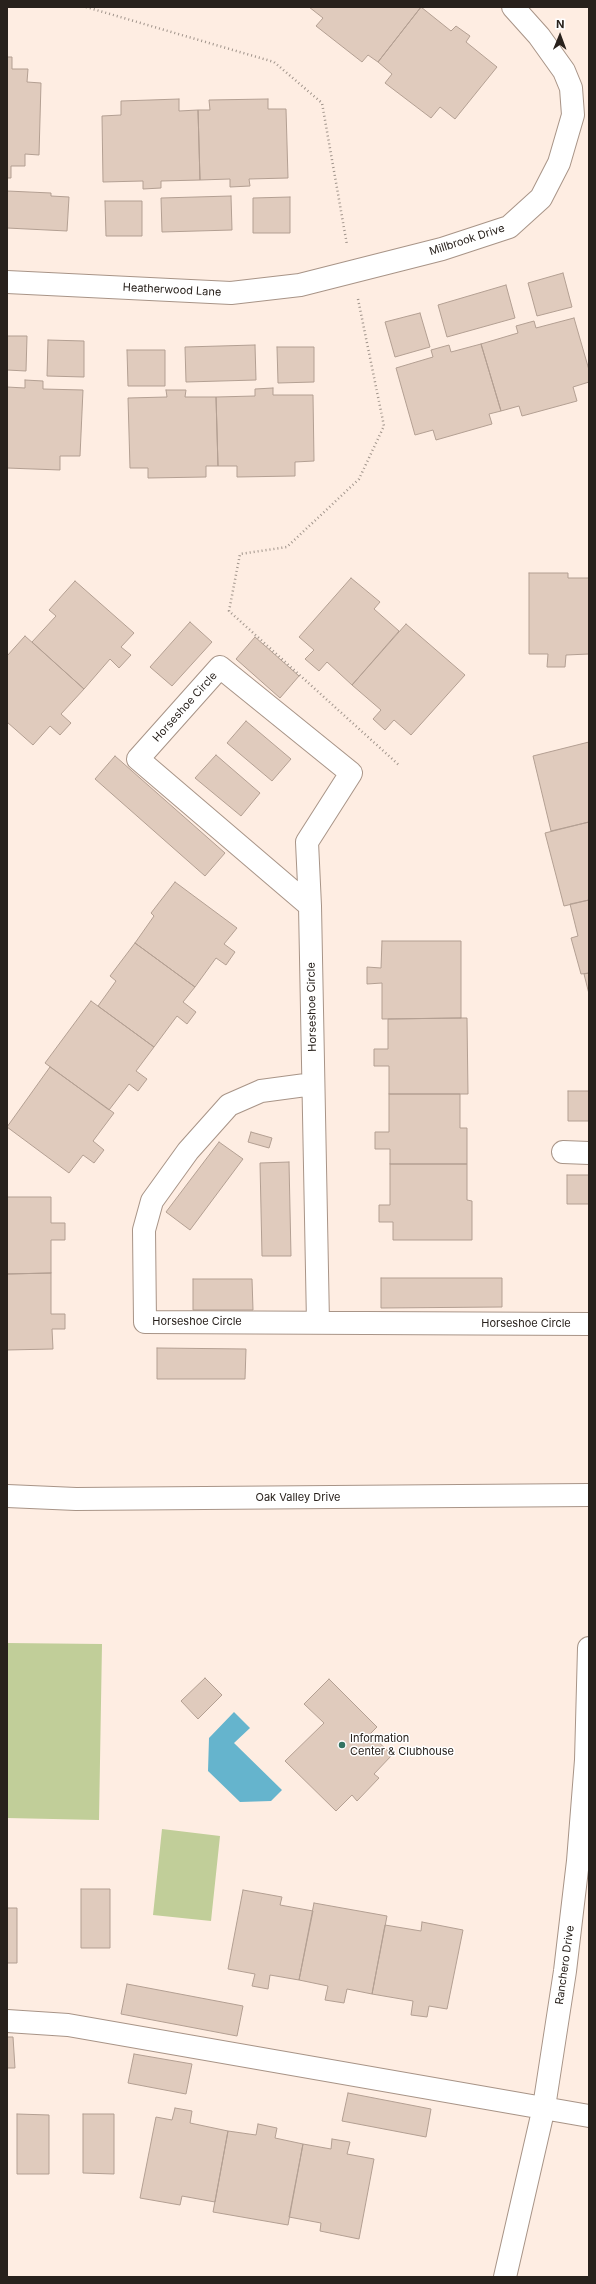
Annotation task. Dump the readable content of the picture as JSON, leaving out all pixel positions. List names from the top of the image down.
{
  "streets": {
    "street": [
      "Millbrook Drive",
      "Heatherwood Lane",
      "Horseshoe Circle",
      "Oak Valley Drive",
      "Ranchero Drive"
    ]
  },
  "crossings": [
    ["Millbrook Drive", "Heatherwood Lane"]
  ],
  "places": ["Information Center & Clubhouse"],
  "north": "top"
}
